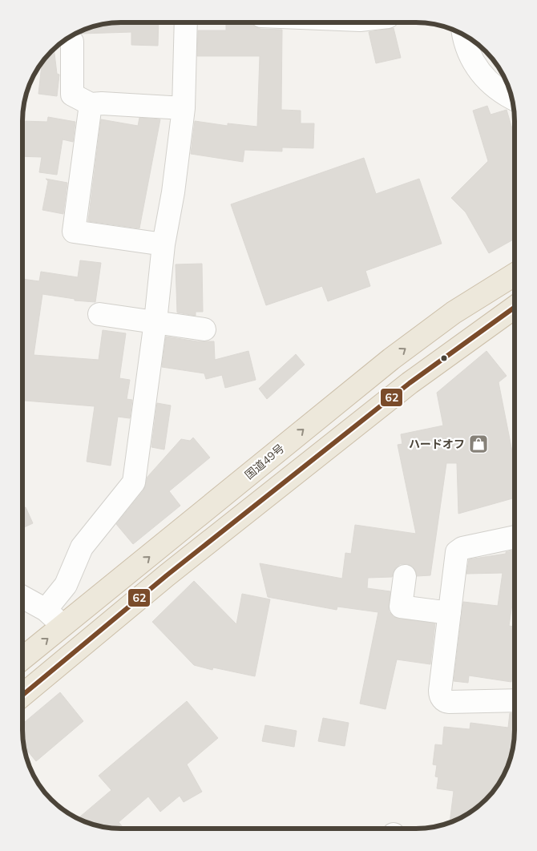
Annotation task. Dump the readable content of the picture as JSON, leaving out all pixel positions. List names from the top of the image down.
{
  "streets": {
    "highway": ["国道49号"]
  },
  "places": {
    "shop": ["ハードオフ"]
  },
  "lines": ["transit line 62"]
}
